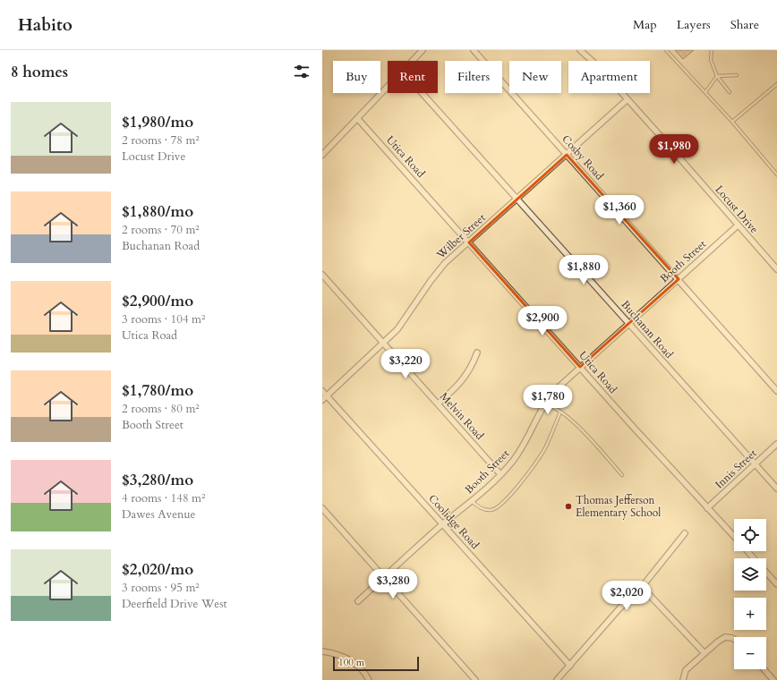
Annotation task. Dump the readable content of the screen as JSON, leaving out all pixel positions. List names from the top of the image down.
{
  "streets": {
    "street": [
      "Utica Road",
      "Cosby Road",
      "Locust Drive",
      "Wilber Street",
      "Booth Street",
      "Buchanan Road",
      "Melvin Road",
      "Innis Street",
      "Coolidge Road"
    ]
  },
  "crossings": [
    ["Utica Road", "Wilber Street"],
    ["Utica Road", "Booth Street"],
    ["Utica Road", "Innis Street"],
    ["Cosby Road", "Wilber Street"],
    ["Cosby Road", "Booth Street"],
    ["Locust Drive", "Wilber Street"],
    ["Locust Drive", "Booth Street"],
    ["Wilber Street", "Buchanan Road"],
    ["Wilber Street", "Melvin Road"],
    ["Wilber Street", "Coolidge Road"],
    ["Booth Street", "Buchanan Road"],
    ["Booth Street", "Melvin Road"],
    ["Booth Street", "Coolidge Road"],
    ["Buchanan Road", "Innis Street"]
  ],
  "places": ["Thomas Jefferson Elementary School"],
  "scale_bar": "100 m",
  "page": {
    "header": "Habito",
    "nav": ["Map", "Layers", "Share"],
    "heading": "8 homes",
    "chip": [
      "Buy",
      "Rent",
      "Filters",
      "New",
      "Apartment"
    ],
    "list": [
      {
        "name": "$1,980/mo",
        "note": "2 rooms · 78 m² · Locust Drive"
      },
      {
        "name": "$1,880/mo",
        "note": "2 rooms · 70 m² · Buchanan Road"
      },
      {
        "name": "$2,900/mo",
        "note": "3 rooms · 104 m² · Utica Road"
      },
      {
        "name": "$1,780/mo",
        "note": "2 rooms · 80 m² · Booth Street"
      },
      {
        "name": "$3,280/mo",
        "note": "4 rooms · 148 m² · Dawes Avenue"
      },
      {
        "name": "$2,020/mo",
        "note": "3 rooms · 95 m² · Deerfield Drive West"
      }
    ],
    "price": [
      "$1,980",
      "$1,360",
      "$1,880",
      "$2,900",
      "$3,220",
      "$1,780",
      "$3,280",
      "$2,020"
    ],
    "map_buttons": ["+", "−"],
    "scale": "100 m"
  }
}
